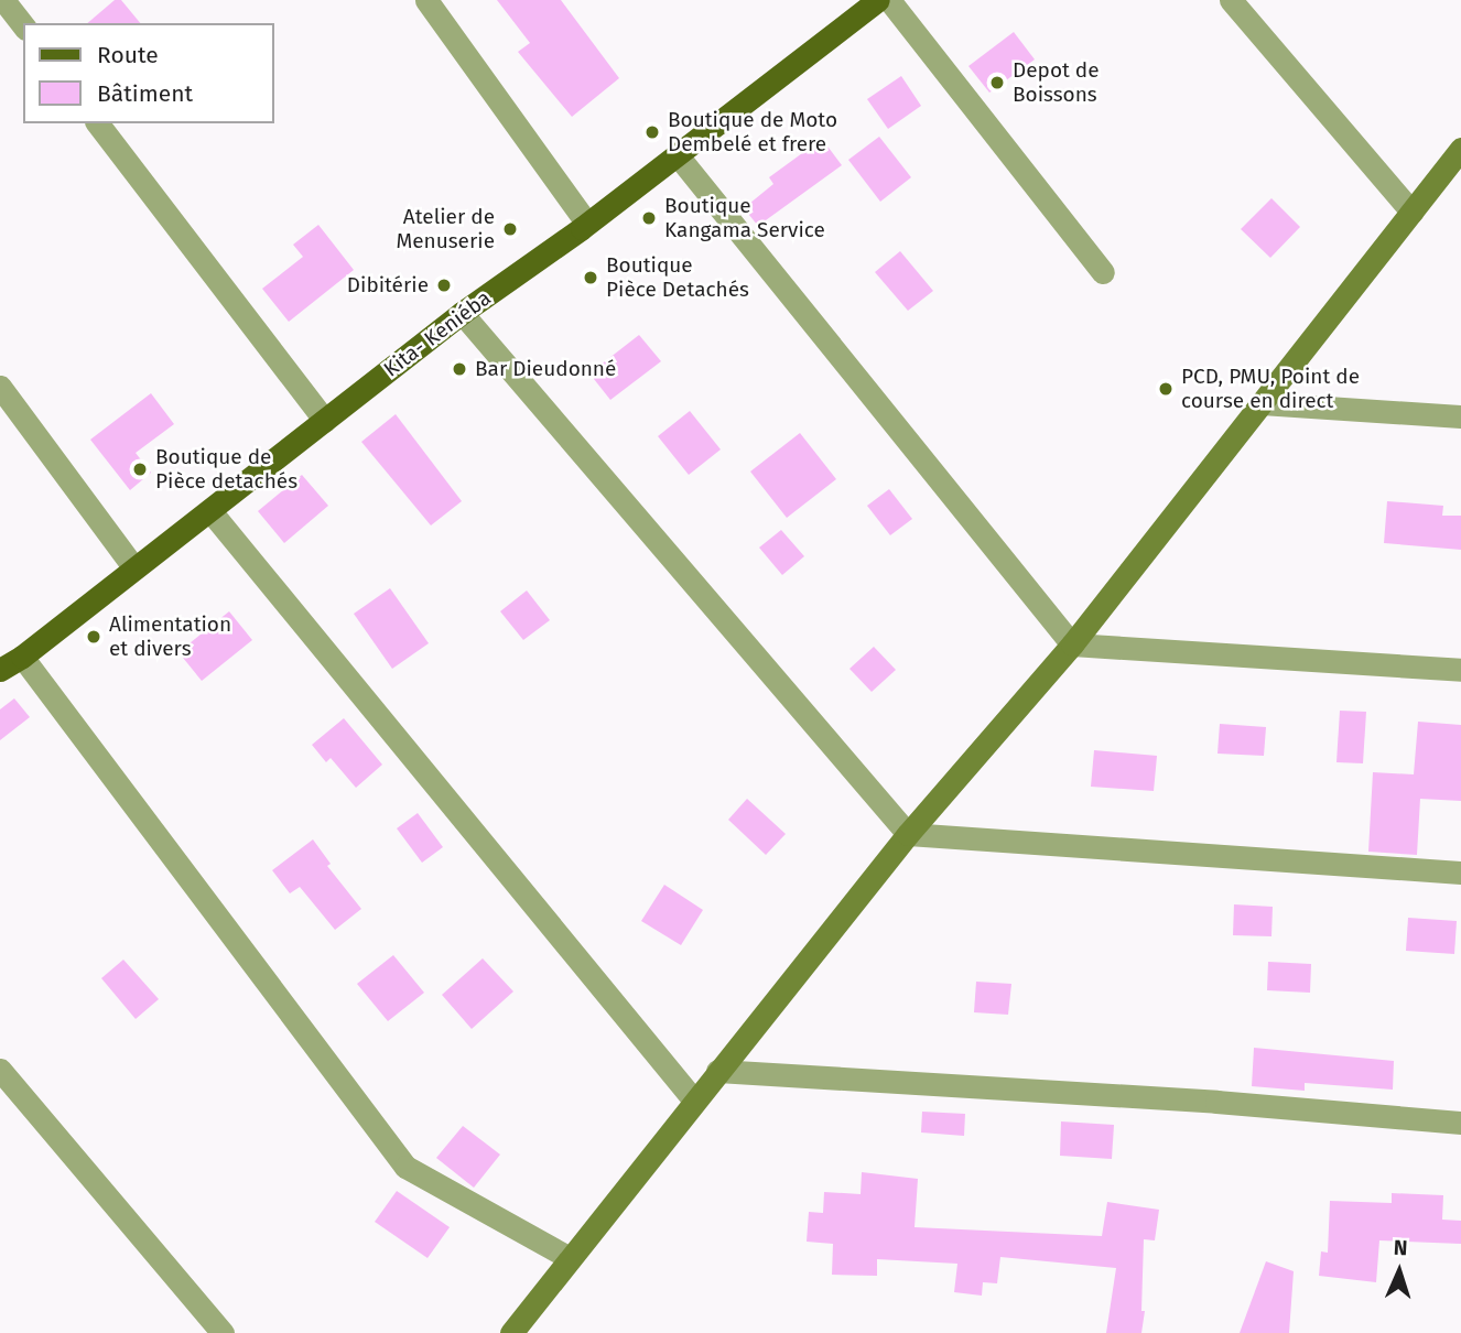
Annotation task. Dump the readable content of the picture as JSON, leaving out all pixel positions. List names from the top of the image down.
{
  "streets": {
    "main road": ["Kita- Keniéba"]
  },
  "places": [
    "Depot de Boissons",
    "Boutique de Moto Dembelé et frere",
    "Boutique Kangama Service",
    "Atelier de Menuserie",
    "Boutique Pièce Detachés",
    "Dibitérie",
    "Bar Dieudonné",
    "PCD, PMU, Point de course en direct",
    "Boutique de Pièce detachés",
    "Alimentation et divers"
  ],
  "legend": ["Route", "Bâtiment"],
  "north": "top"
}
